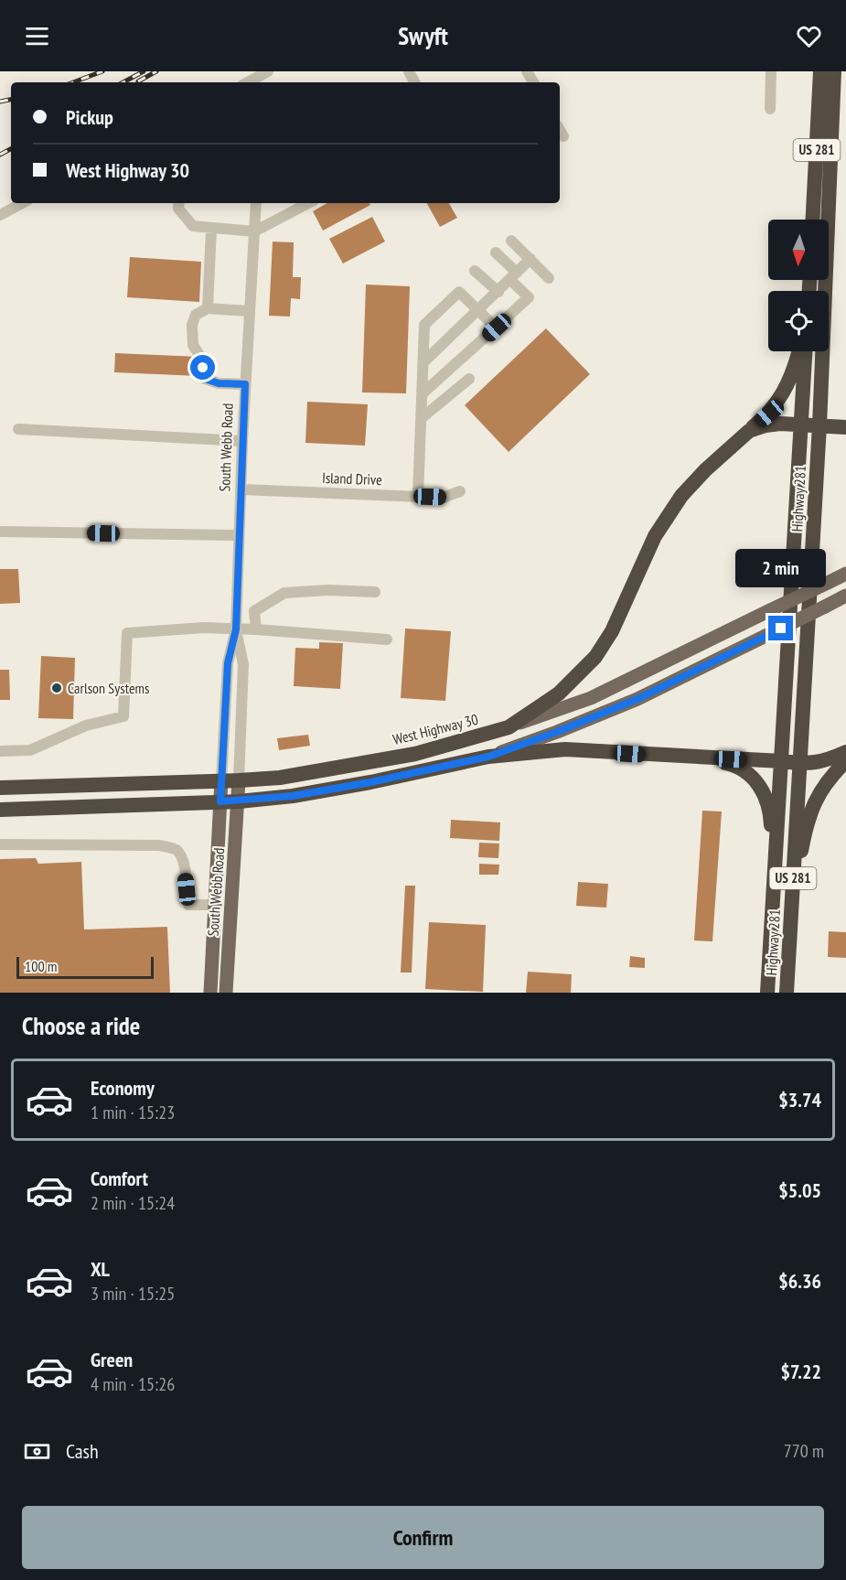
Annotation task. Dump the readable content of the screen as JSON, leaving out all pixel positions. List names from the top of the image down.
{
  "streets": {
    "highway": ["US 281", "Highway 281", "West Highway 30"],
    "main road": ["South Webb Road"],
    "street": ["Island Drive"]
  },
  "crossings": [
    ["South Webb Road", "Island Drive"],
    ["South Webb Road", "West Highway 30"]
  ],
  "places": ["Carlson Systems"],
  "scale_bar": "100 m",
  "north": "bottom",
  "page": {
    "header": "Swyft",
    "banner": ["Pickup", "West Highway 30"],
    "bubble": "2 min",
    "scale": "100 m",
    "heading": "Choose a ride",
    "list": [
      {
        "name": "Economy",
        "note": "1 min · 15:23",
        "value": "$3.74"
      },
      {
        "name": "Comfort",
        "note": "2 min · 15:24",
        "value": "$5.05"
      },
      {
        "name": "XL",
        "note": "3 min · 15:25",
        "value": "$6.36"
      },
      {
        "name": "Green",
        "note": "4 min · 15:26",
        "value": "$7.22"
      }
    ],
    "pay": ["Cash", "770 m"],
    "buttons": "Confirm"
  }
}
